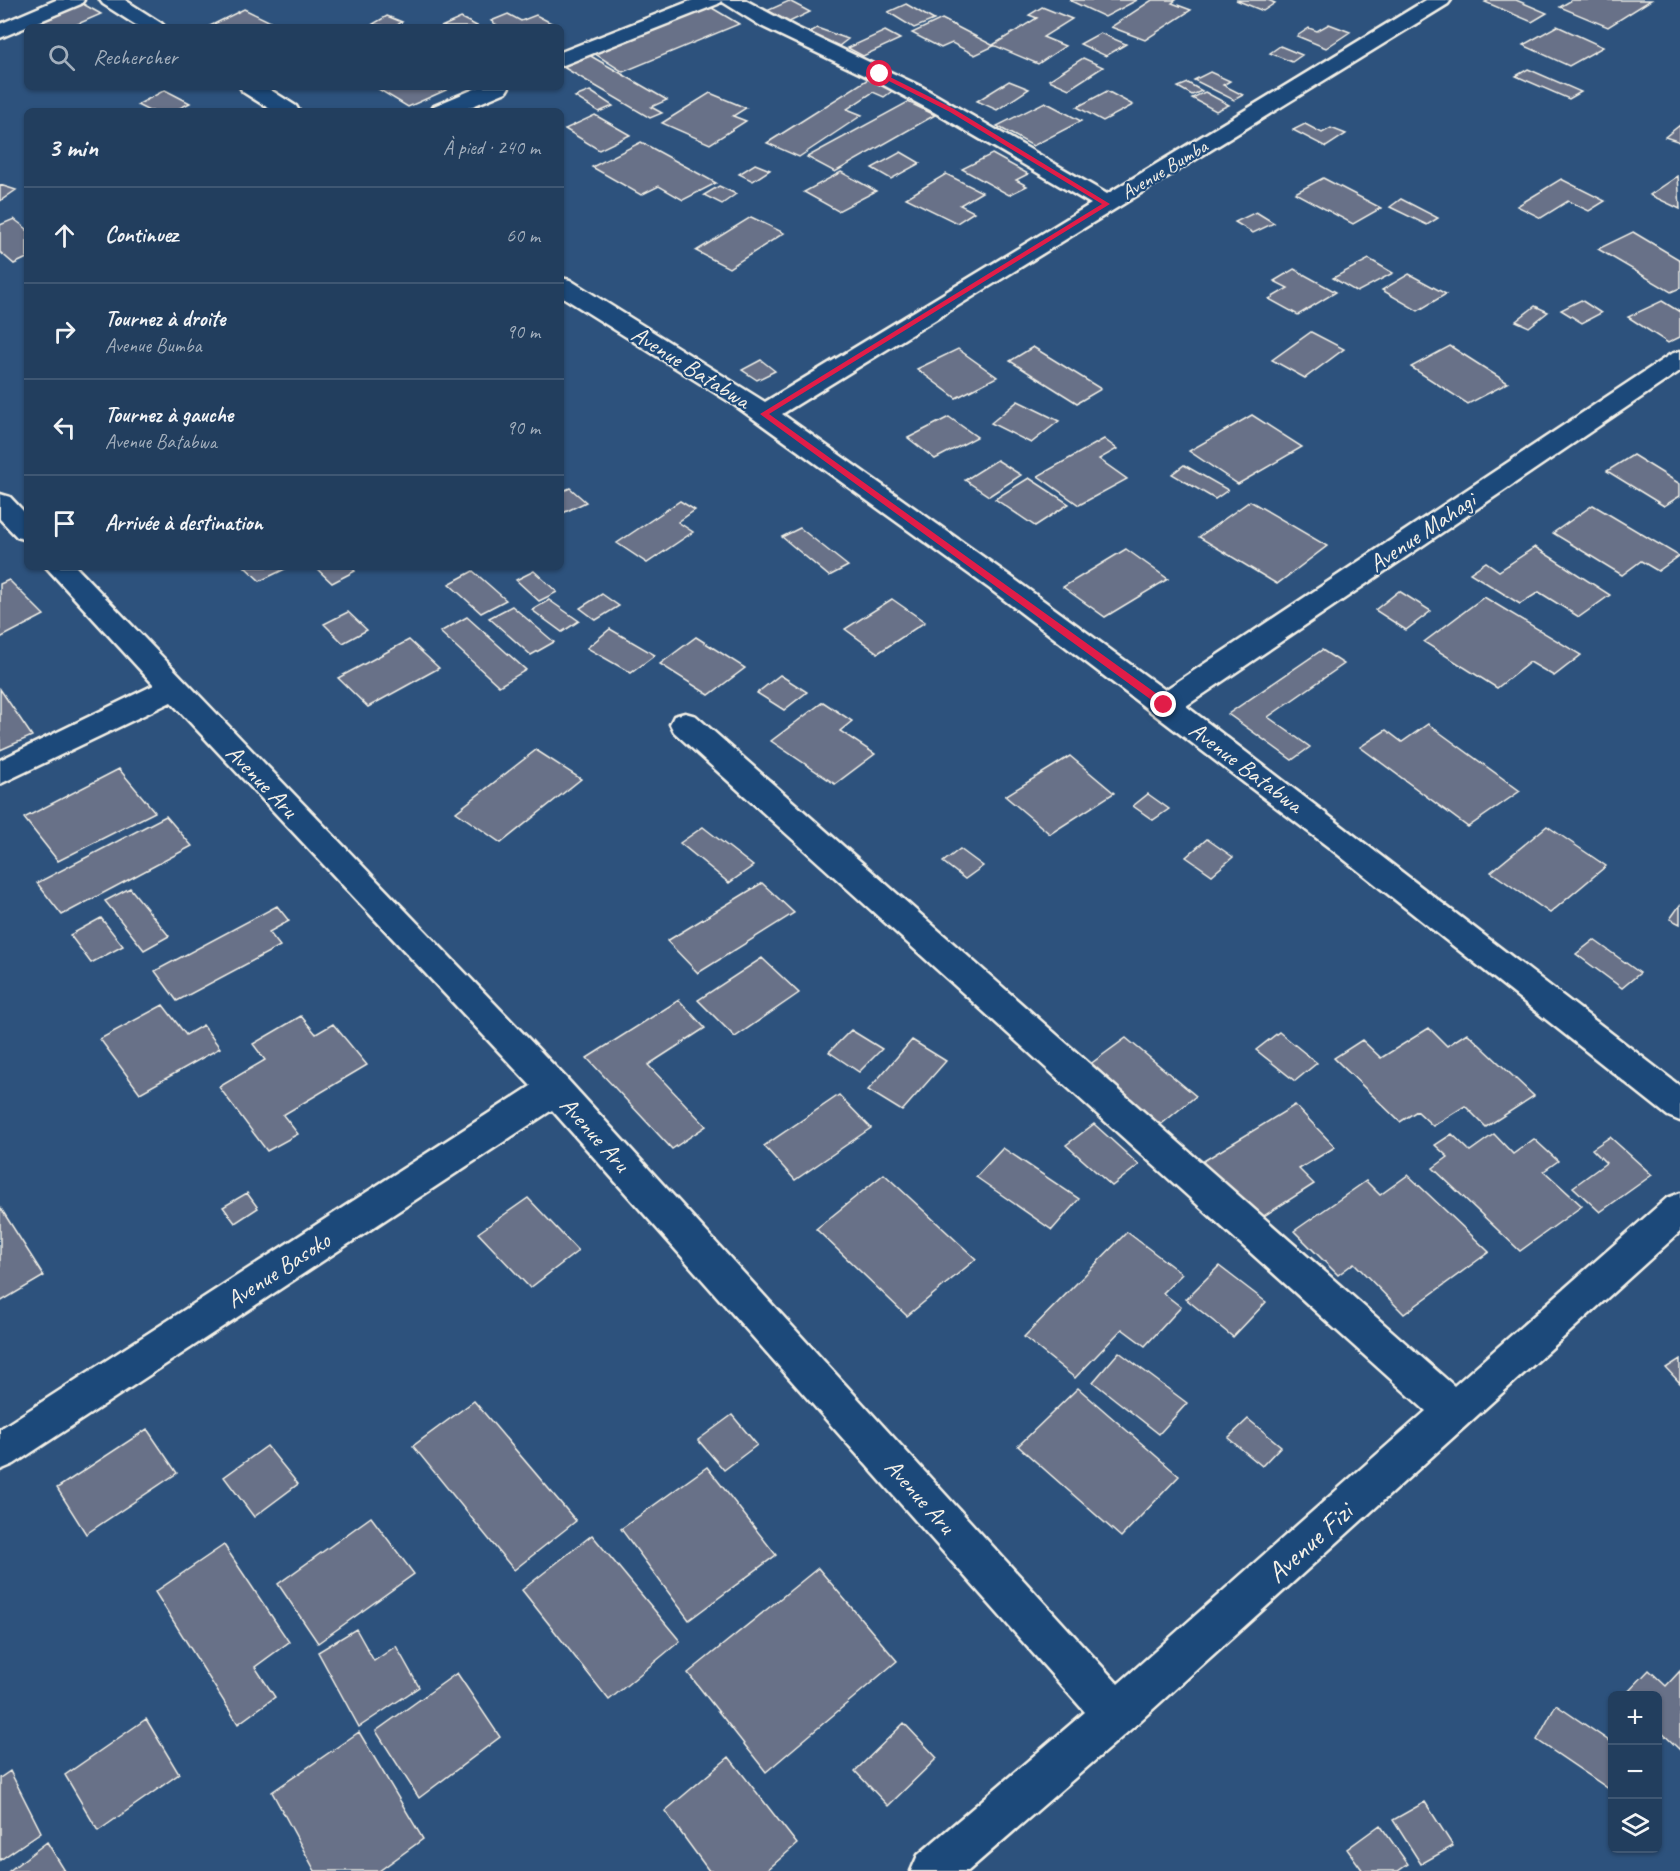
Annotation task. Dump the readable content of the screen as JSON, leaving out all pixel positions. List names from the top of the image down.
{
  "streets": {
    "street": [
      "Avenue Bumba",
      "Avenue Batabwa",
      "Avenue Mahagi",
      "Avenue Aru",
      "Avenue Basoko",
      "Avenue Fizi"
    ]
  },
  "crossings": [
    ["Avenue Bumba", "Avenue Batabwa"],
    ["Avenue Batabwa", "Avenue Mahagi"],
    ["Avenue Aru", "Avenue Basoko"],
    ["Avenue Aru", "Avenue Fizi"]
  ],
  "page": {
    "search": "Rechercher",
    "heading": ["3 min", "À pied · 240 m"],
    "list": [
      ["Continuez", "60 m"],
      ["Tournez à droite", "Avenue Bumba", "90 m"],
      ["Tournez à gauche", "Avenue Batabwa", "90 m"],
      "Arrivée à destination"
    ],
    "map_buttons": ["+", "−"]
  }
}
